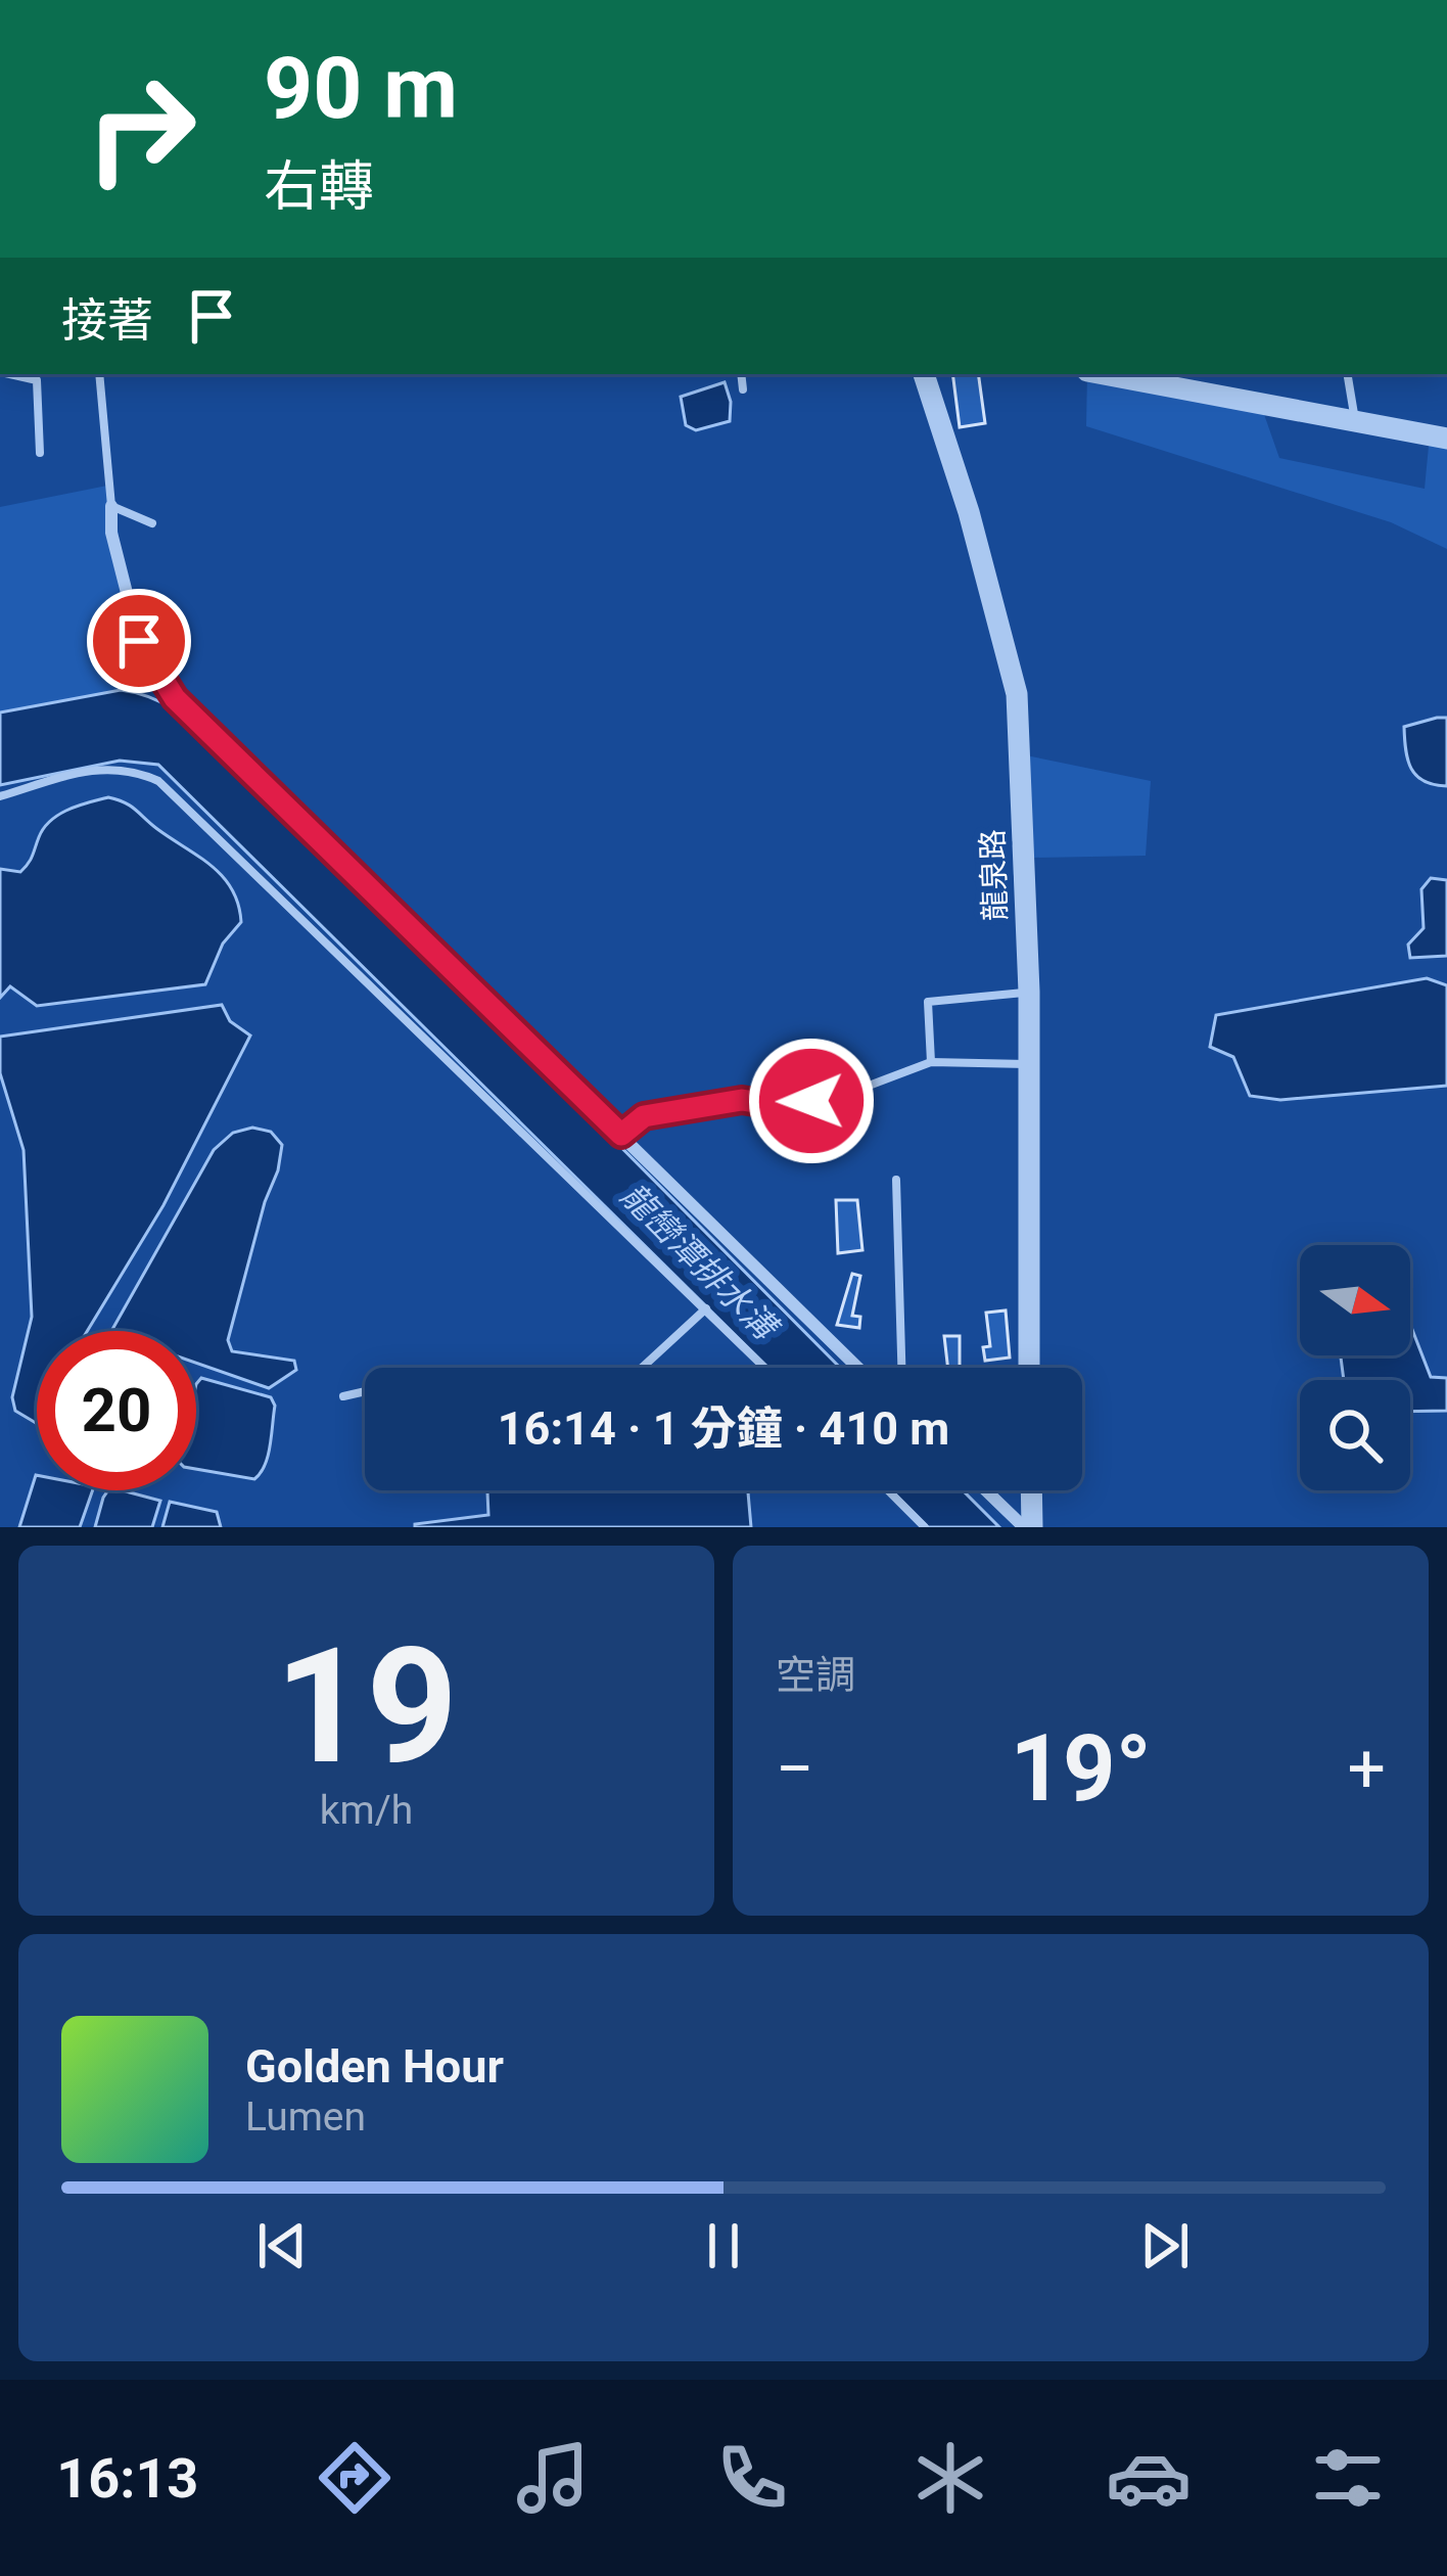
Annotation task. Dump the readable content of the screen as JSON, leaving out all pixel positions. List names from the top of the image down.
{
  "streets": {
    "street": ["龍泉路"]
  },
  "water": ["龍巒潭排水溝"],
  "north": "right",
  "page": {
    "turn": ["90 m", "右轉"],
    "then": "接著",
    "limit": "20",
    "trip": "16:14 · 1 分鐘 · 410 m",
    "tile": [
      ["19", "km/h"],
      "空調"
    ],
    "heat": ["−", "19°", "+"],
    "song": ["Golden Hour", "Lumen"],
    "tabs": "16:13"
  }
}
